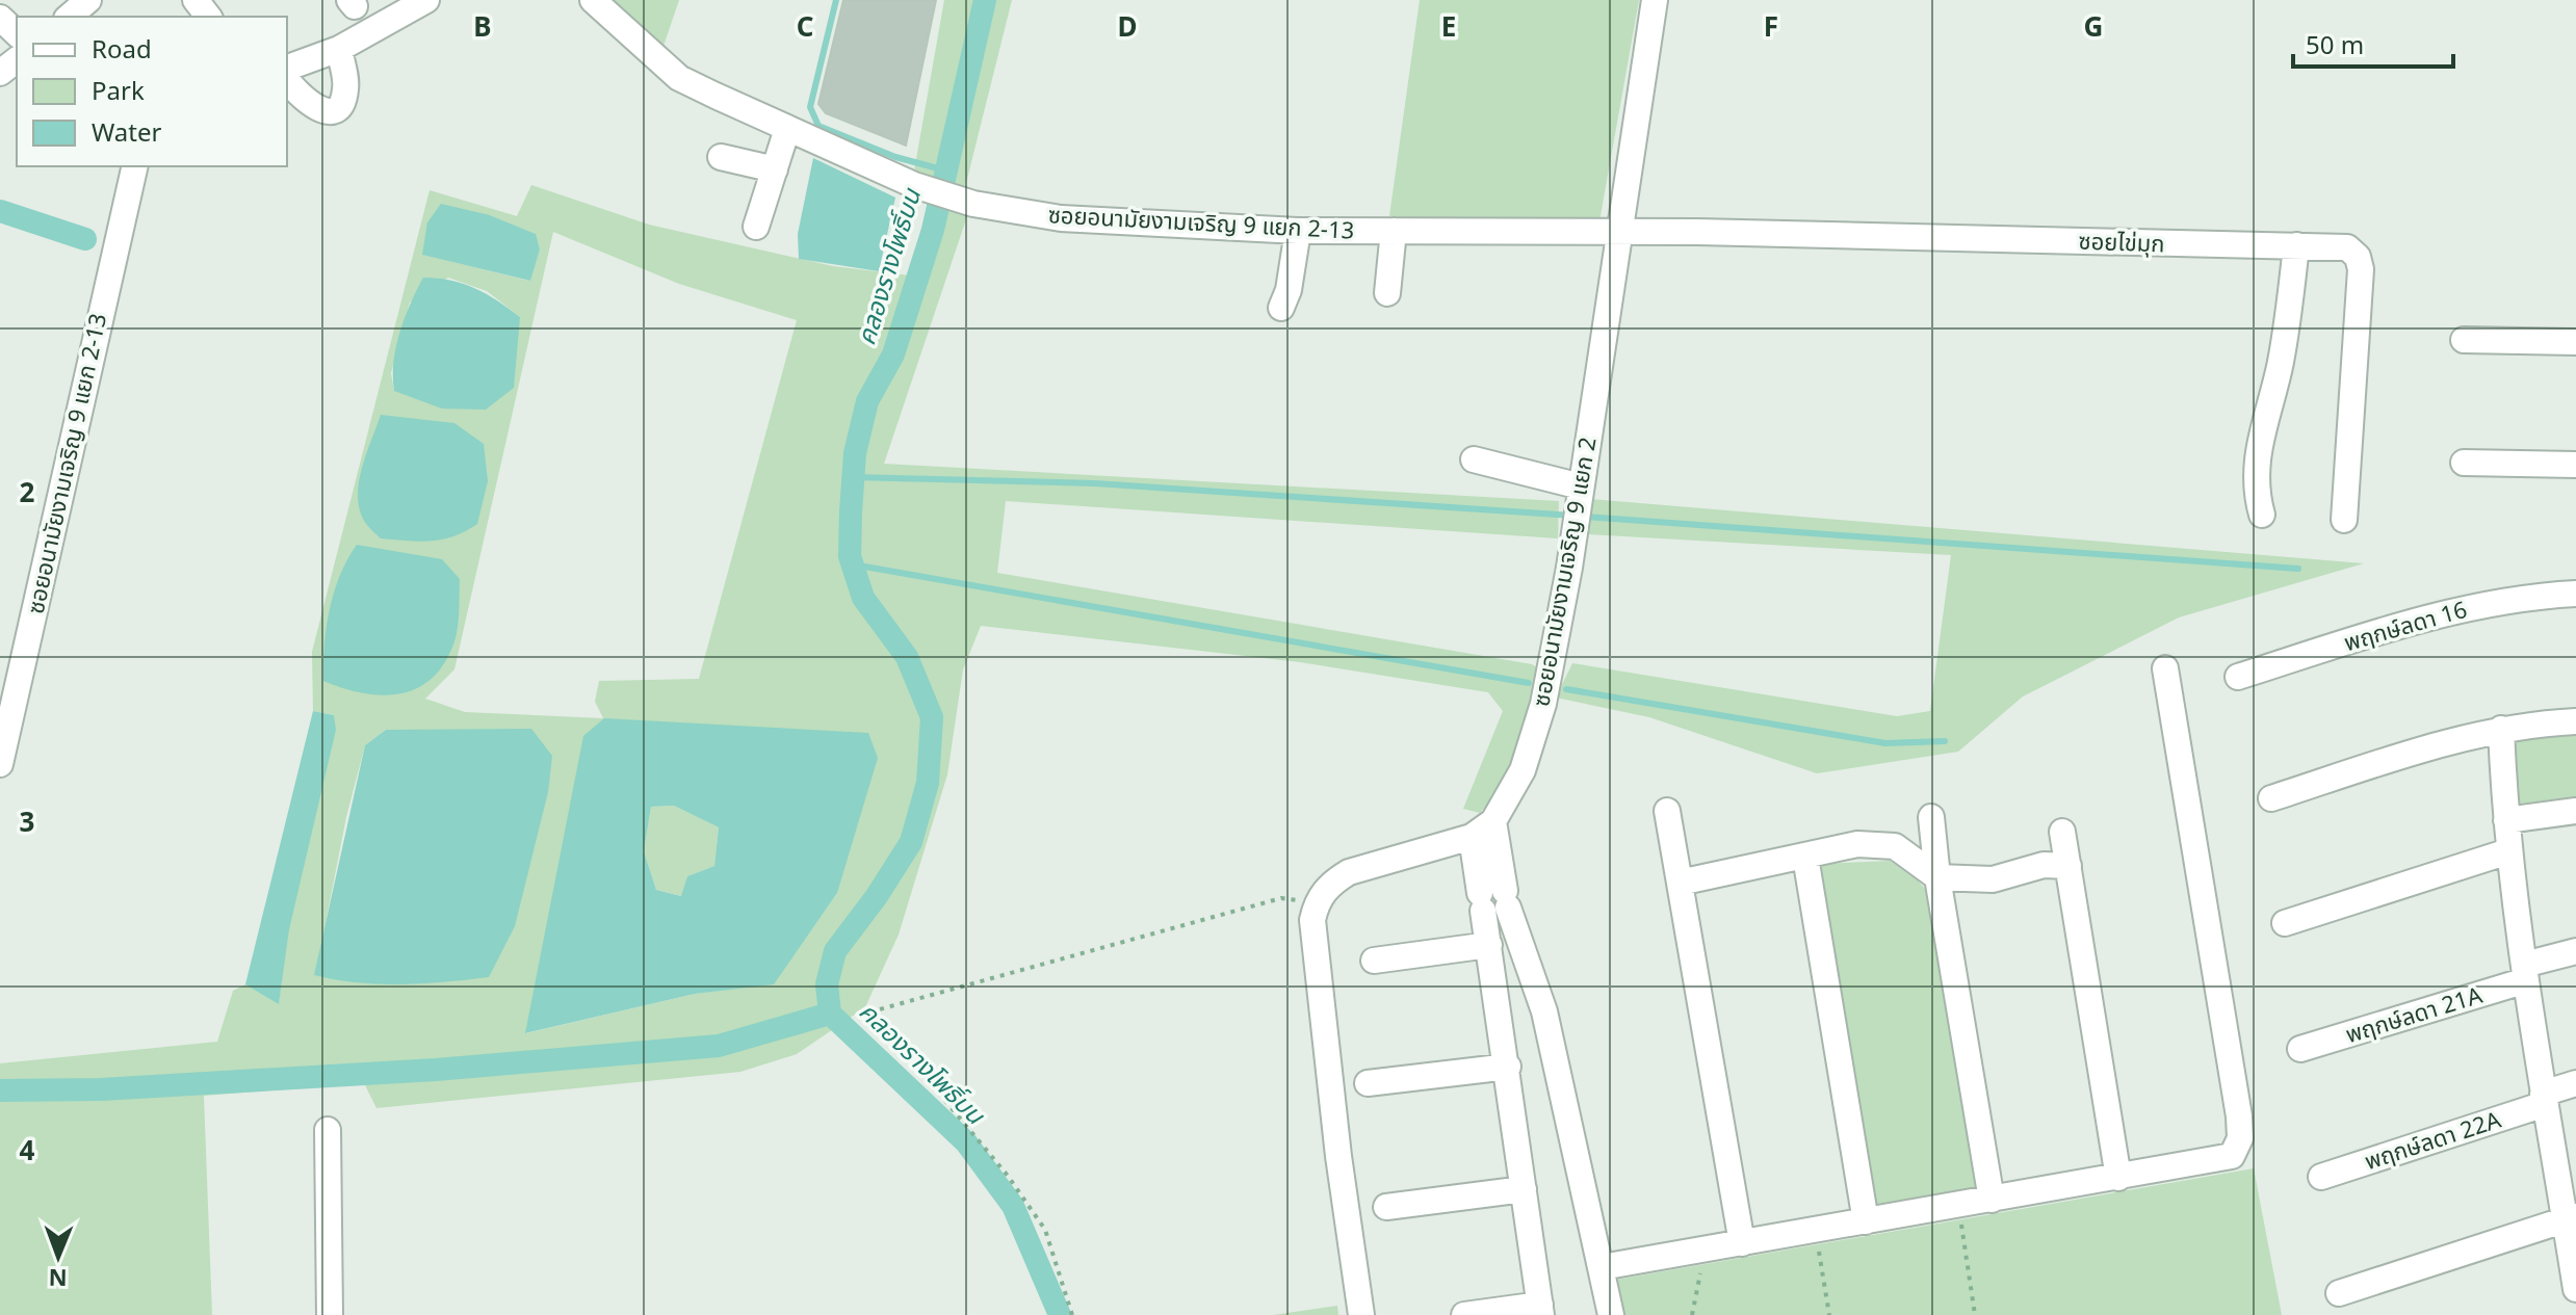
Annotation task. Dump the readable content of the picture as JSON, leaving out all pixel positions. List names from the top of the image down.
{
  "streets": {
    "street": [
      "ซอยอนามัยงามเจริญ 9 แยก 2-13",
      "ซอยไข่มุก",
      "ซอยอนามัยงามเจริญ 9 แยก 2",
      "พฤกษ์ลดา 16",
      "พฤกษ์ลดา 21A",
      "พฤกษ์ลดา 22A"
    ]
  },
  "crossings": [
    ["ซอยอนามัยงามเจริญ 9 แยก 2-13", "ซอยไข่มุก"],
    ["ซอยอนามัยงามเจริญ 9 แยก 2-13", "ซอยอนามัยงามเจริญ 9 แยก 2"],
    ["ซอยไข่มุก", "ซอยอนามัยงามเจริญ 9 แยก 2"]
  ],
  "water": ["คลองรางโพธิ์บน"],
  "legend": ["Road", "Park", "Water"],
  "scale_bar": "50 m",
  "north": "bottom",
  "grid": {
    "columns": [
      "B",
      "C",
      "D",
      "E",
      "F",
      "G"
    ],
    "rows": ["2", "3", "4"]
  }
}
